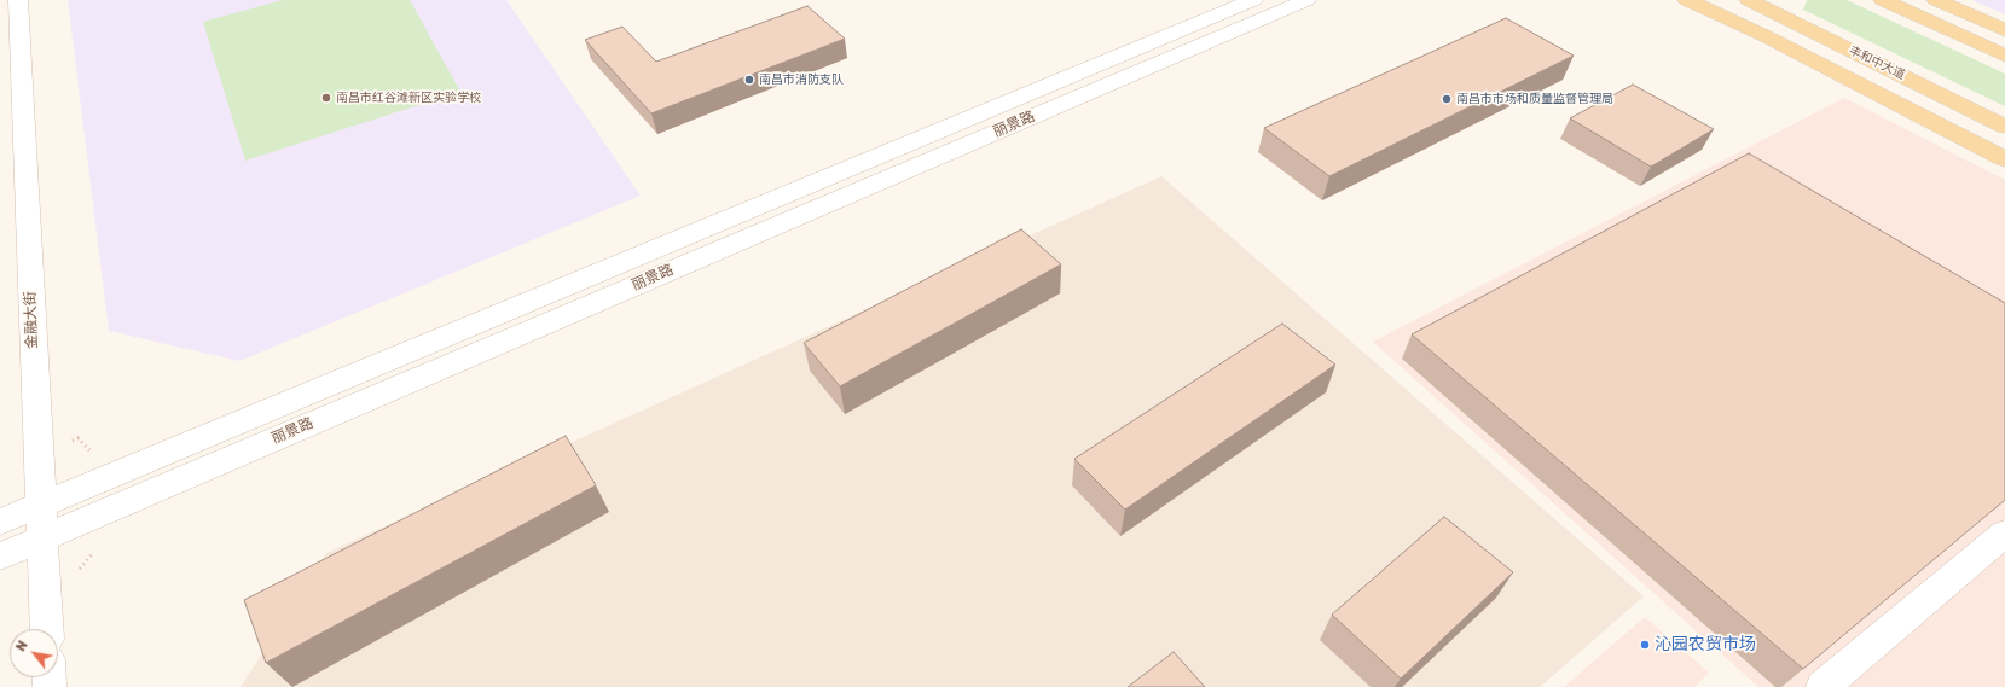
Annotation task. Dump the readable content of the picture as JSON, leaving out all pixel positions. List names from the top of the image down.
{
  "streets": {
    "main road": ["丰和中大道"],
    "street": ["丽景路", "金融大街"]
  },
  "crossings": [
    ["丽景路", "金融大街"]
  ],
  "places": [
    "南昌市消防支队",
    "南昌市红谷滩新区实验学校",
    "南昌市市场和质量监督管理局",
    "沁园农贸市场"
  ],
  "north": "top left"
}
